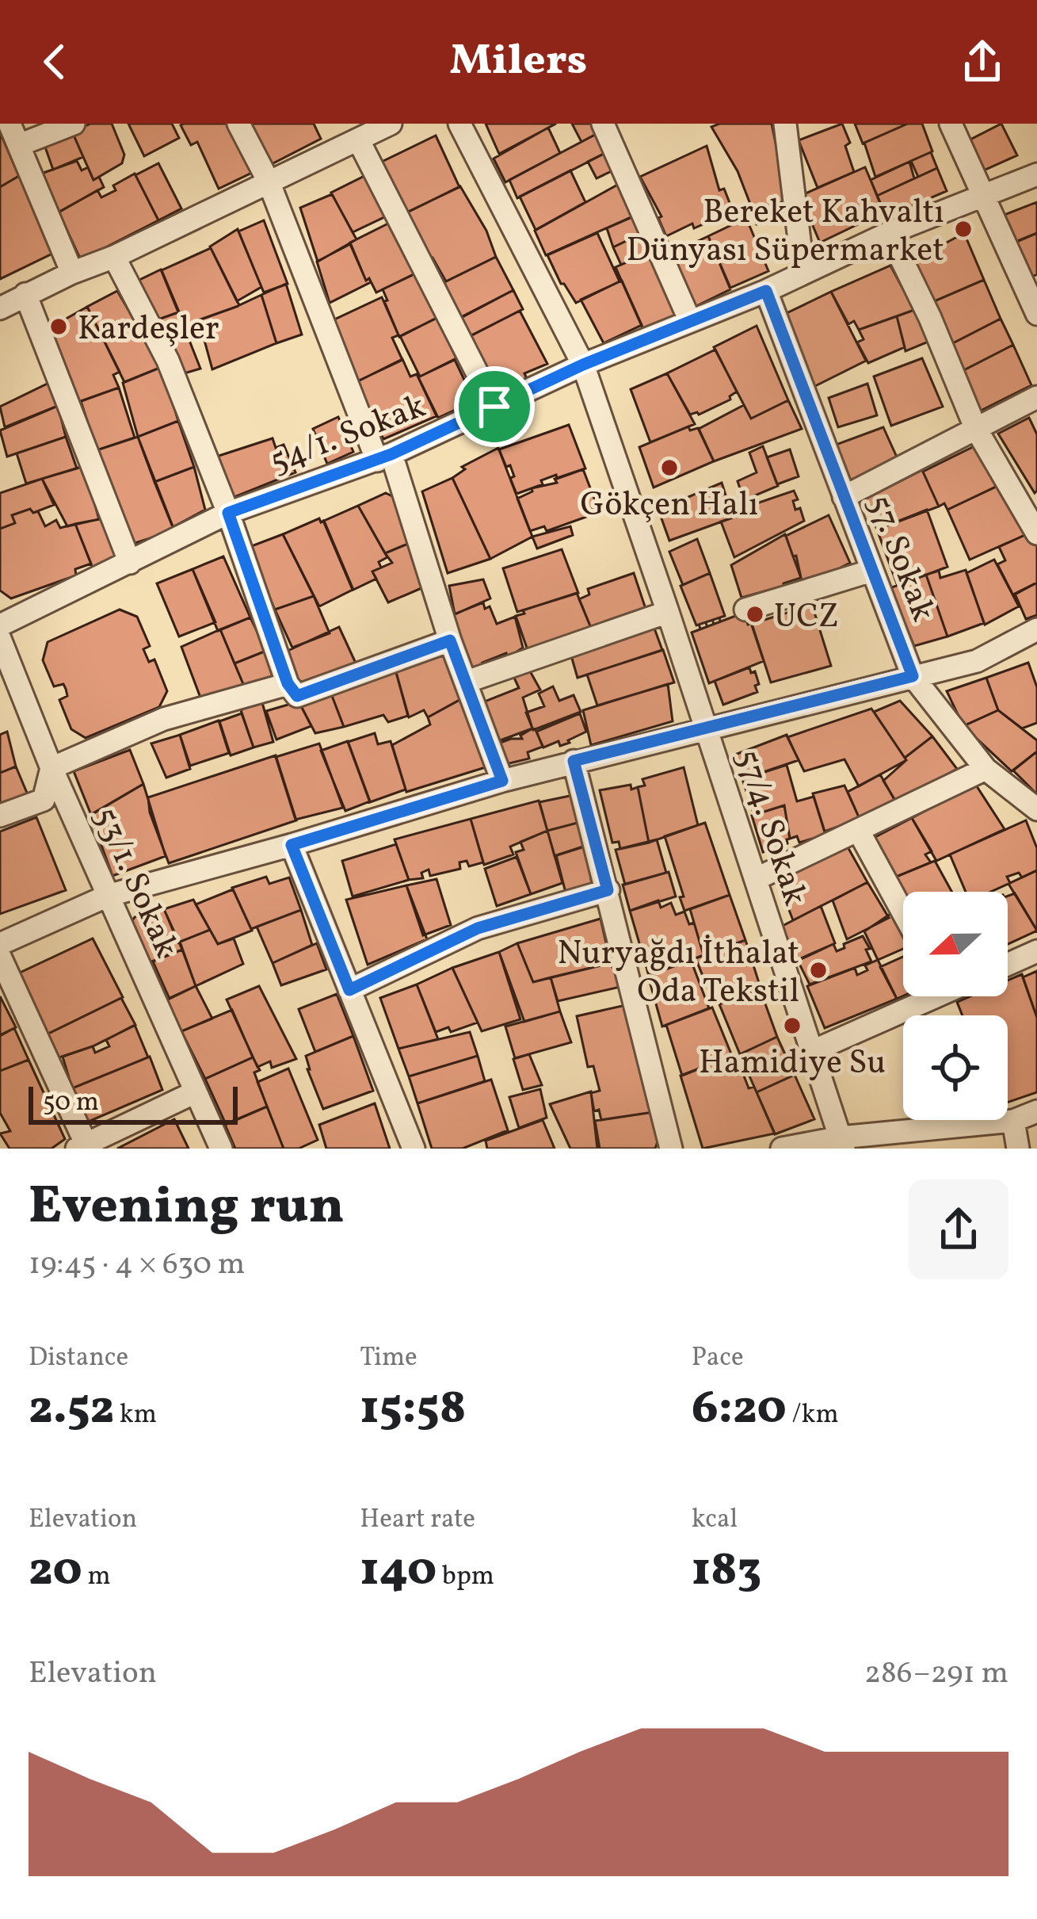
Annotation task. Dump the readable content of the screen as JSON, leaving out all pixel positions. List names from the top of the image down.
{
  "streets": {
    "street": [
      "54/1. Sokak",
      "57. Sokak",
      "57/4. Sokak",
      "53/1. Sokak"
    ]
  },
  "crossings": [
    ["54/1. Sokak", "57. Sokak"],
    ["54/1. Sokak", "57/4. Sokak"]
  ],
  "places": [
    "Bereket Kahvaltı Dünyası Süpermarket",
    "Kardeşler",
    "Gökçen Halı",
    "UCZ",
    "Nuryağdı İthalat Oda Tekstil",
    "Hamidiye Su"
  ],
  "scale_bar": "50 m",
  "north": "left",
  "page": {
    "header": "Milers",
    "scale": "50 m",
    "heading": ["Evening run", "19:45 · 4 × 630 m"],
    "stats": [
      ["Distance", "2.52 km"],
      ["Time", "15:58"],
      ["Pace", "6:20 /km"],
      ["Elevation", "20 m"],
      ["Heart rate", "140 bpm"],
      ["kcal", "183"]
    ],
    "chart": ["Elevation", "286–291 m"]
  }
}
